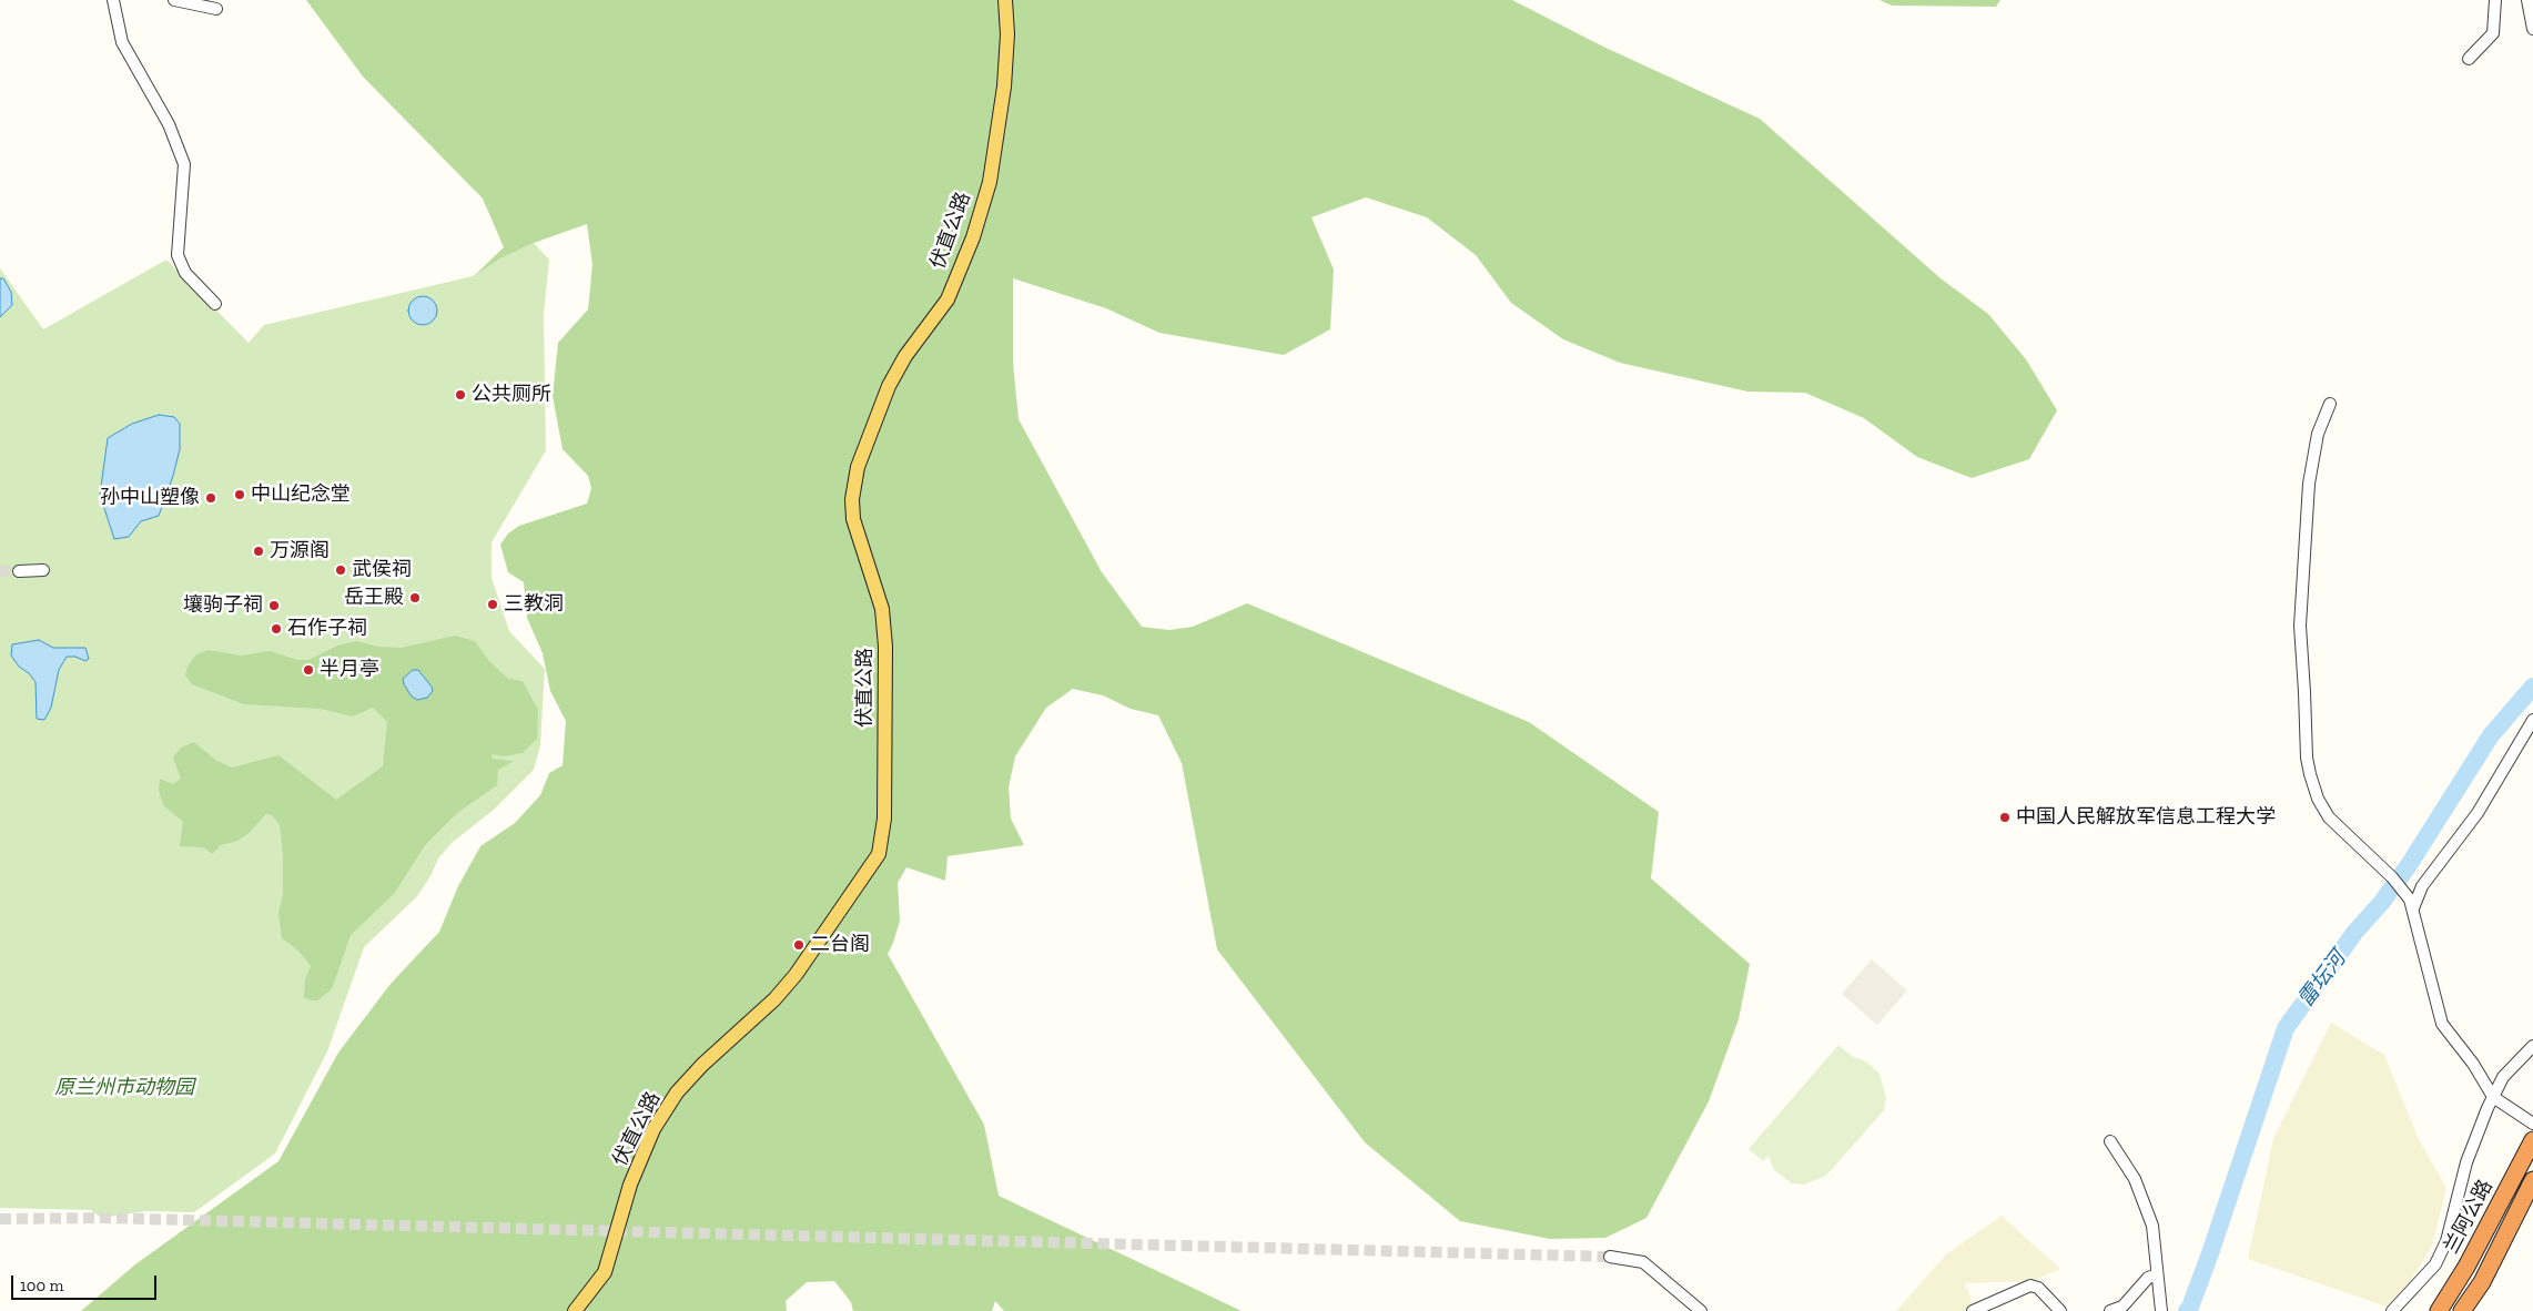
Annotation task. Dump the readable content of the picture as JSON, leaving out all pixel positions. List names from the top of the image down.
{
  "streets": {
    "highway": ["兰阿公路"],
    "main road": ["伏直公路"]
  },
  "water": ["雷坛河"],
  "parks": ["原兰州市动物园"],
  "places": [
    "公共厕所",
    "中山纪念堂",
    "孙中山塑像",
    "万源阁",
    "武侯祠",
    "岳王殿",
    "三教洞",
    "壤驹子祠",
    "石作子祠",
    "半月亭",
    "中国人民解放军信息工程大学",
    "二台阁"
  ],
  "scale_bar": "100 m"
}
